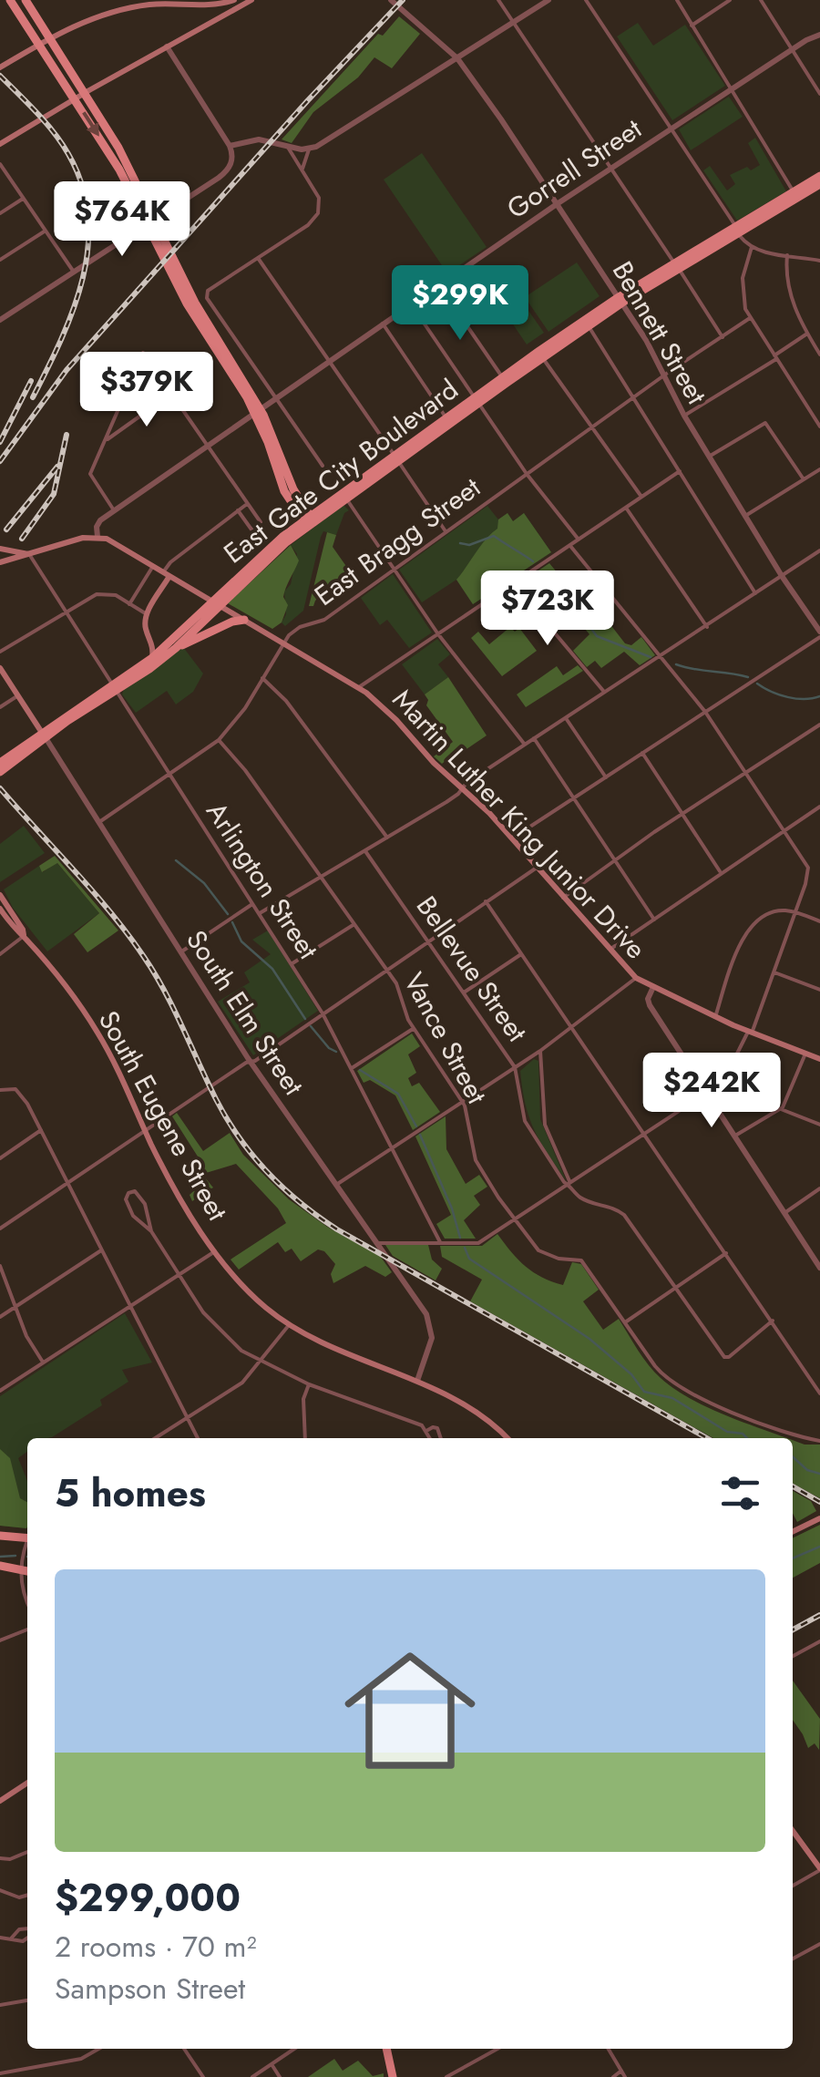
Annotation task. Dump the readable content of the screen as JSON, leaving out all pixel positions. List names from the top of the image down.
{
  "streets": {
    "main road": [
      "East Gate City Boulevard",
      "Martin Luther King Junior Drive",
      "South Elm Street",
      "South Eugene Street"
    ],
    "street": [
      "Gorrell Street",
      "Bennett Street",
      "East Bragg Street",
      "Arlington Street",
      "Bellevue Street",
      "Vance Street"
    ]
  },
  "crossings": [
    ["Gorrell Street", "Bennett Street"],
    ["Gorrell Street", "Martin Luther King Junior Drive"],
    ["Bennett Street", "East Gate City Boulevard"],
    ["Bennett Street", "East Bragg Street"],
    ["East Gate City Boulevard", "Arlington Street"],
    ["East Gate City Boulevard", "South Elm Street"],
    ["East Bragg Street", "Martin Luther King Junior Drive"],
    ["South Elm Street", "South Eugene Street"]
  ],
  "page": {
    "price": [
      "$764K",
      "$299K",
      "$379K",
      "$723K",
      "$242K"
    ],
    "heading": "5 homes",
    "list": [
      {
        "name": "$299,000",
        "note": "2 rooms · 70 m² · Sampson Street"
      }
    ]
  }
}
